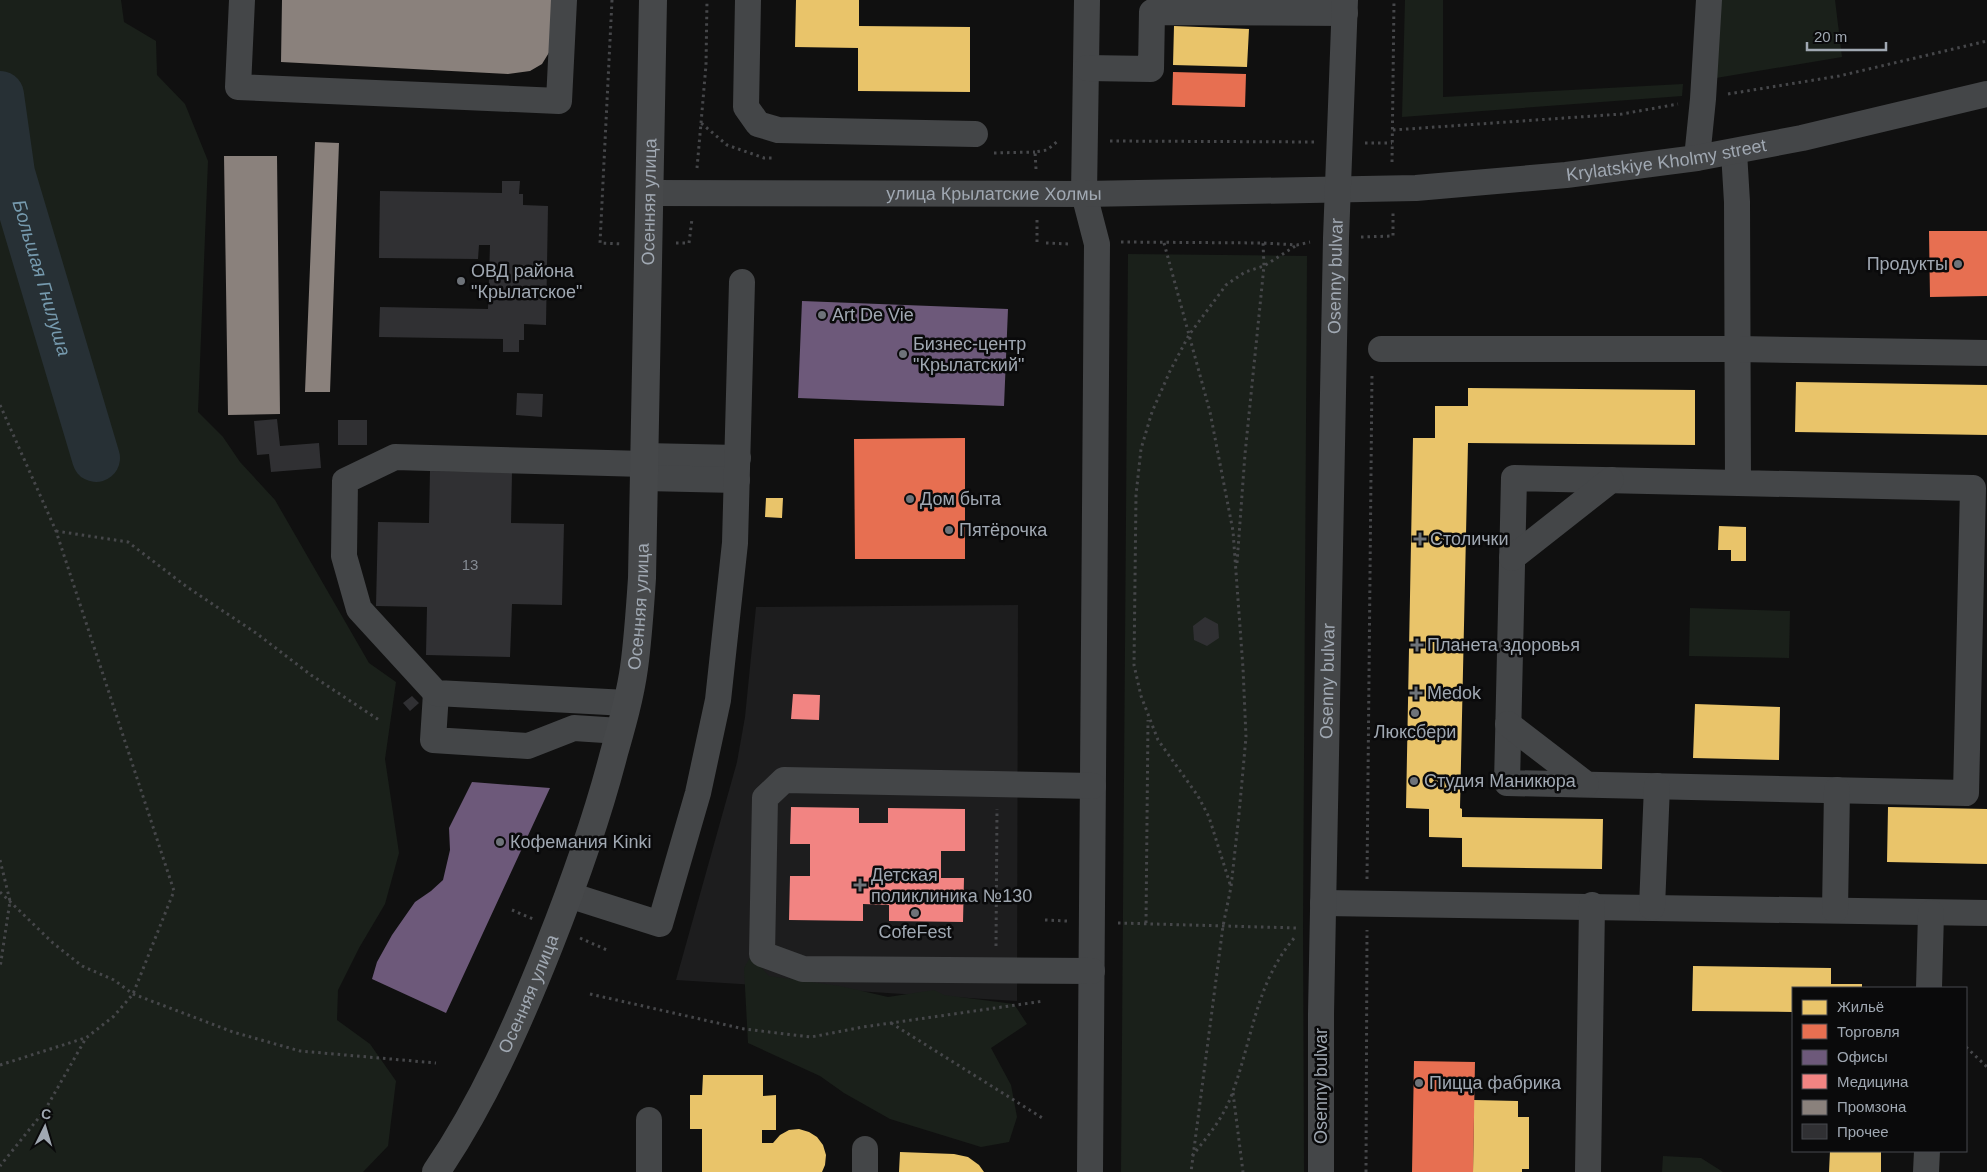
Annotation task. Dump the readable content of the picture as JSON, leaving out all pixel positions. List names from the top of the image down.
{
  "streets": {
    "main road": ["Осенняя улица"],
    "street": ["Krylatskiye Kholmy street", "улица Крылатские Холмы", "Osenny bulvar"]
  },
  "crossings": [
    ["Krylatskiye Kholmy street", "улица Крылатские Холмы"],
    ["Krylatskiye Kholmy street", "Osenny bulvar"],
    ["улица Крылатские Холмы", "Осенняя улица"],
    ["улица Крылатские Холмы", "Osenny bulvar"]
  ],
  "water": ["Большая Гнилуша"],
  "places": {
    "other": [
      "Продукты",
      "ОВД района \"Крылатское\"",
      "Art De Vie",
      "Бизнес-центр \"Крылатский\"",
      "Дом быта",
      "Пятёрочка",
      "Люксбери",
      "Студия Маникюра",
      "Кофемания Kinki",
      "CofeFest",
      "Пицца фабрика"
    ],
    "health": [
      "Столички",
      "Планета здоровья",
      "Medok",
      "Детская поликлиника №130"
    ]
  },
  "house_numbers": ["13"],
  "legend": [
    "Жильё",
    "Торговля",
    "Офисы",
    "Медицина",
    "Промзона",
    "Прочее"
  ],
  "scale_bar": "20 m",
  "north": "top"
}
